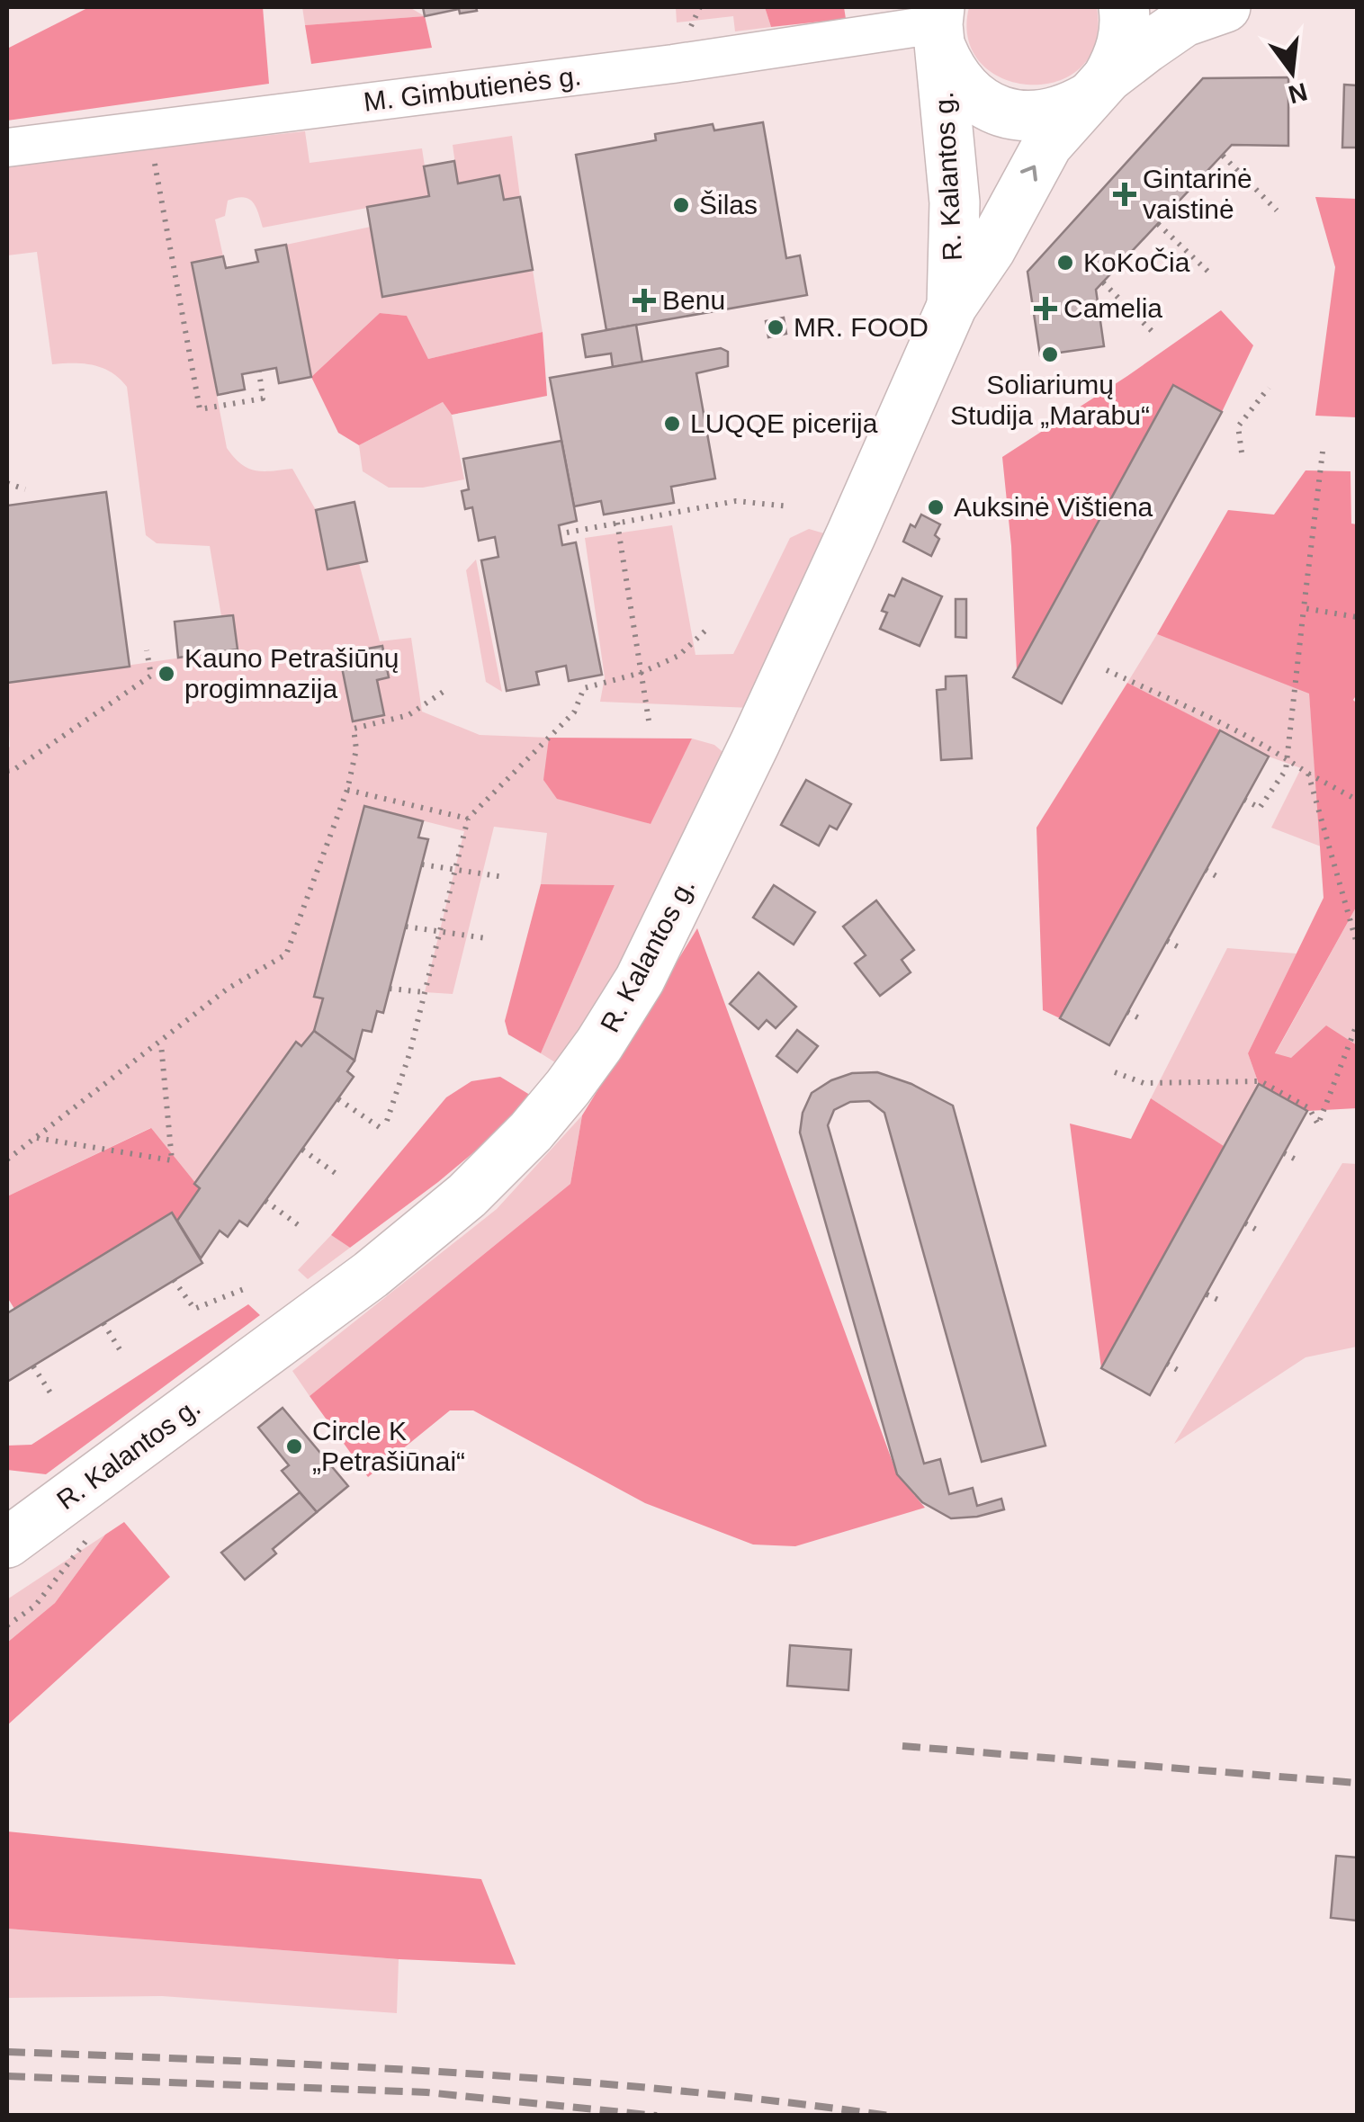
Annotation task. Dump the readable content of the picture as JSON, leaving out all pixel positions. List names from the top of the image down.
{
  "streets": {
    "main road": ["R. Kalantos g."],
    "street": ["M. Gimbutienės g."]
  },
  "crossings": [
    ["M. Gimbutienės g.", "R. Kalantos g."]
  ],
  "places": {
    "health": ["Gintarinė vaistinė", "Benu", "Camelia"],
    "other": [
      "Šilas",
      "KoKoČia",
      "MR. FOOD",
      "Soliariumų Studija „Marabu“",
      "LUQQE picerija",
      "Auksinė Vištiena",
      "Kauno Petrašiūnų progimnazija",
      "Circle K „Petrašiūnai“"
    ]
  },
  "north": "bottom"
}
